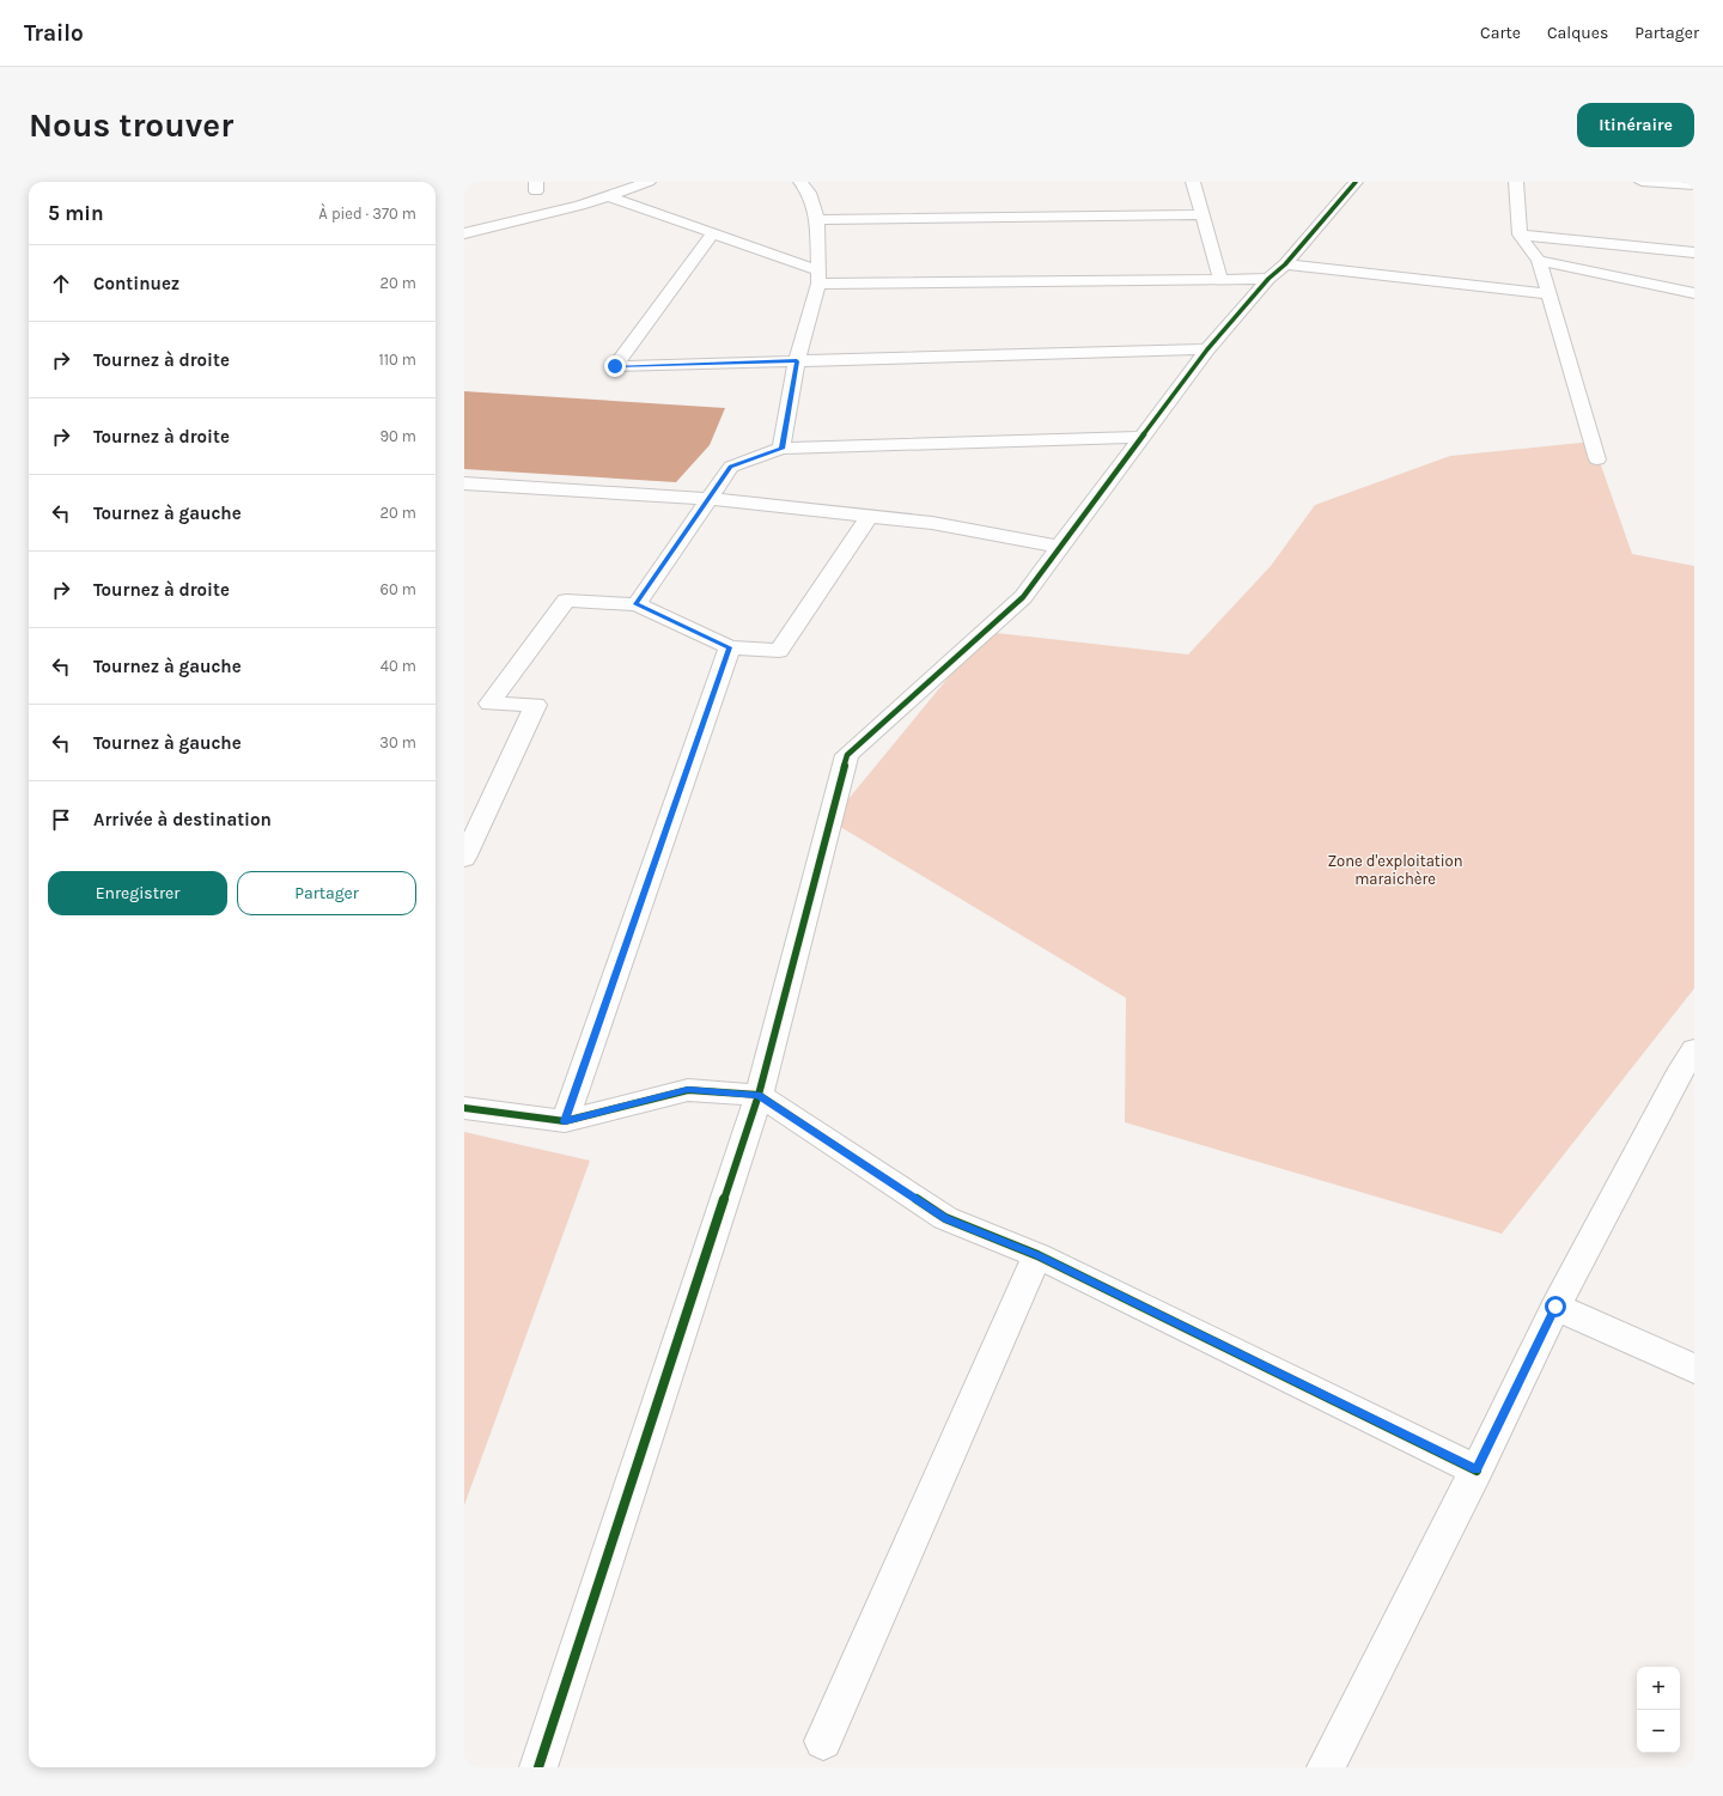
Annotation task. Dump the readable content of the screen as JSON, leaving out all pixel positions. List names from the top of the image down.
{
  "parks": ["Zone d'exploitation maraichère"],
  "page": {
    "header": "Trailo",
    "nav": ["Carte", "Calques", "Partager"],
    "buttons": [
      "Itinéraire",
      ["Enregistrer", "Partager"]
    ],
    "title": "Nous trouver",
    "heading": ["5 min", "À pied · 370 m"],
    "list": [
      ["Continuez", "20 m"],
      ["Tournez à droite", "110 m"],
      ["Tournez à droite", "90 m"],
      ["Tournez à gauche", "20 m"],
      ["Tournez à droite", "60 m"],
      ["Tournez à gauche", "40 m"],
      ["Tournez à gauche", "30 m"],
      "Arrivée à destination"
    ],
    "map_buttons": ["+", "−"]
  }
}
